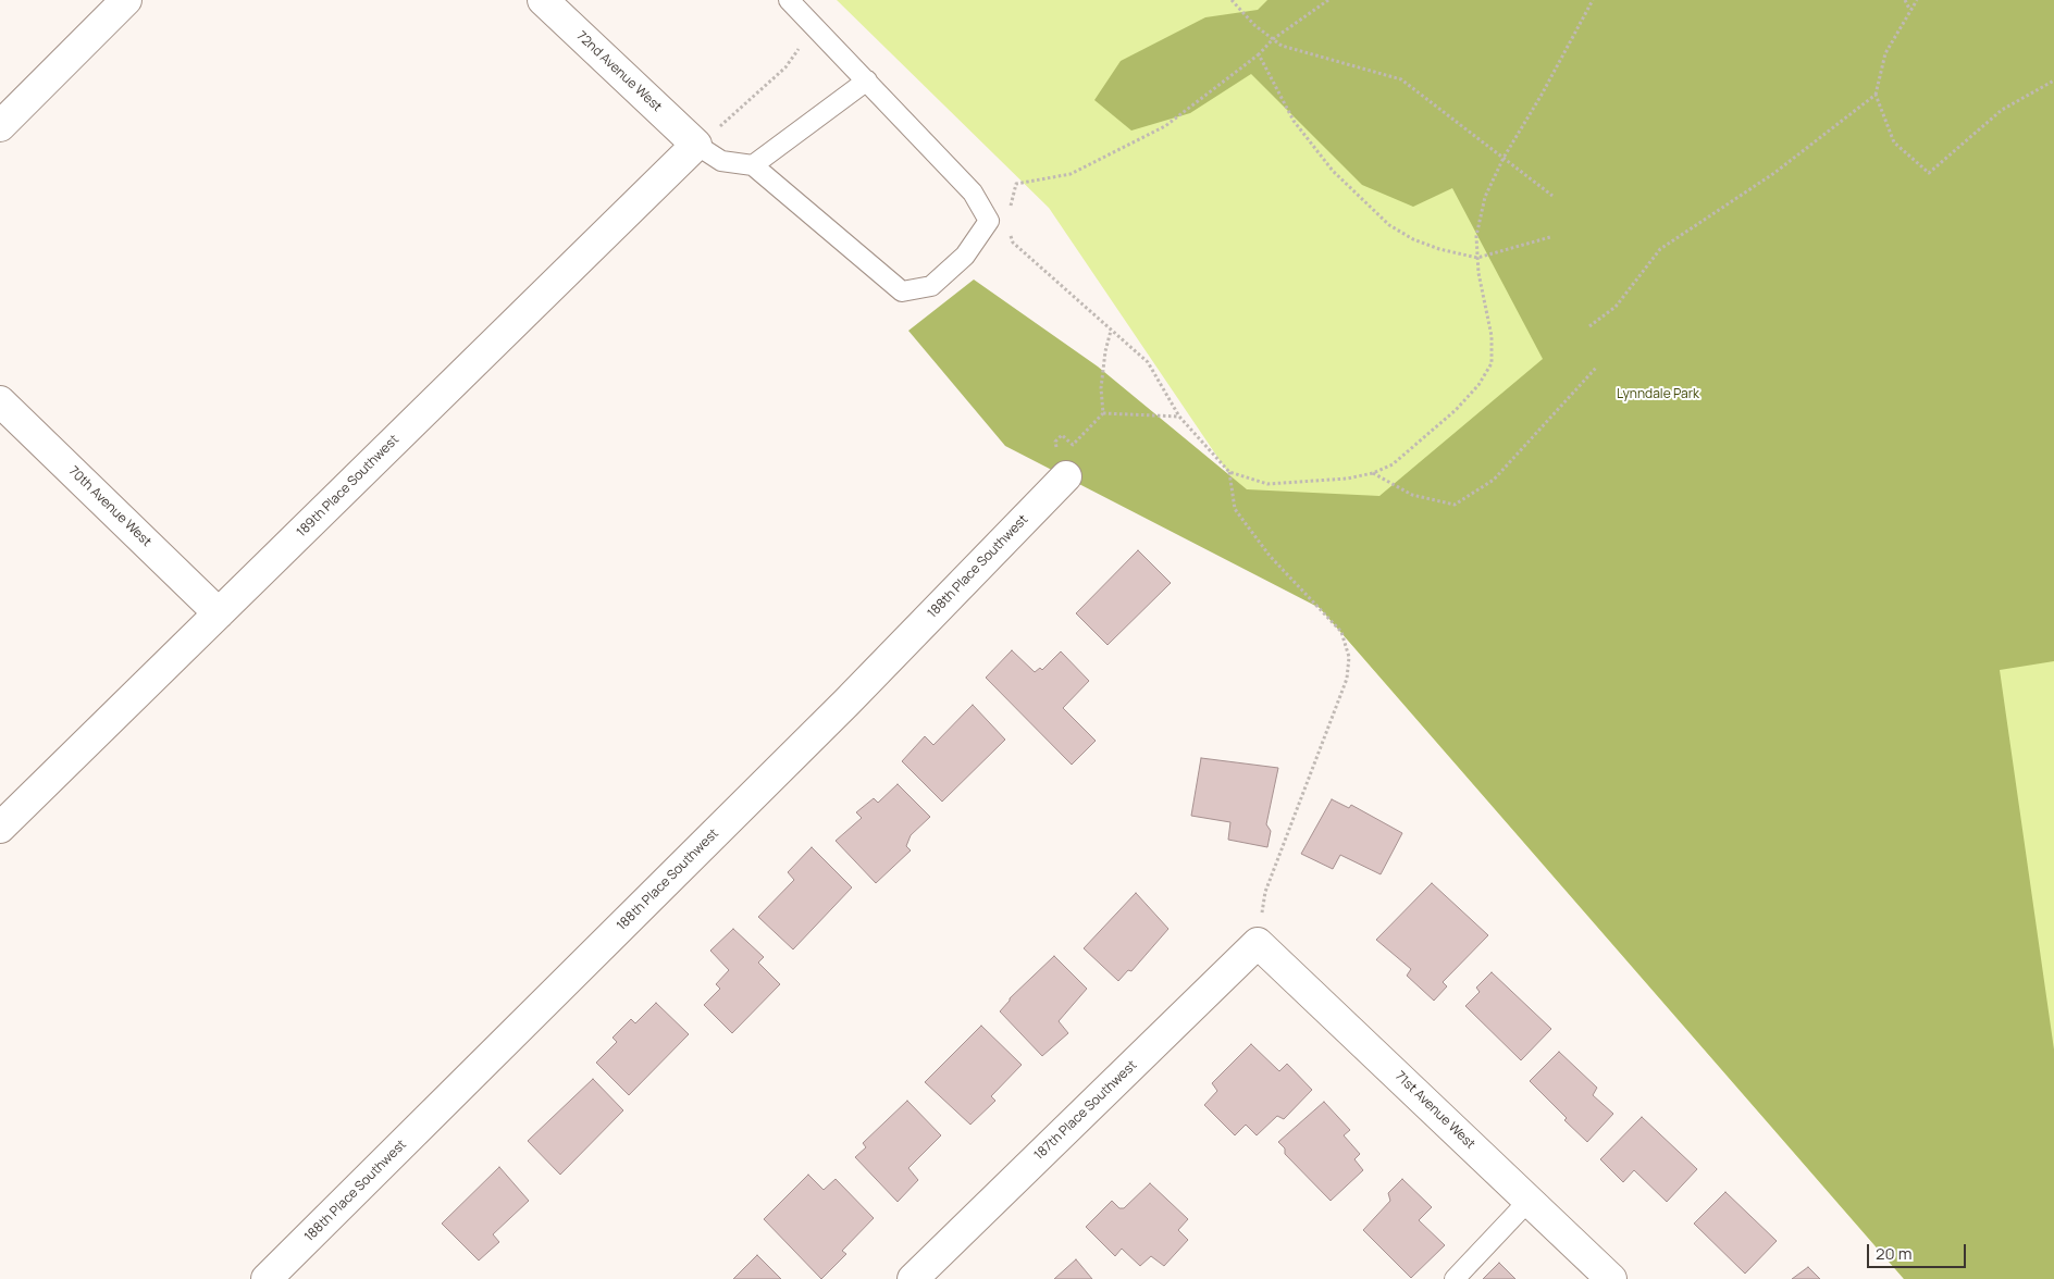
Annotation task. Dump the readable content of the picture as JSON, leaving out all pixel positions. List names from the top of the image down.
{
  "streets": {
    "street": [
      "72nd Avenue West",
      "189th Place Southwest",
      "70th Avenue West",
      "188th Place Southwest",
      "187th Place Southwest",
      "71st Avenue West"
    ]
  },
  "crossings": [
    ["72nd Avenue West", "189th Place Southwest"],
    ["189th Place Southwest", "70th Avenue West"],
    ["187th Place Southwest", "71st Avenue West"]
  ],
  "parks": ["Lynndale Park"],
  "scale_bar": "20 m"
}
